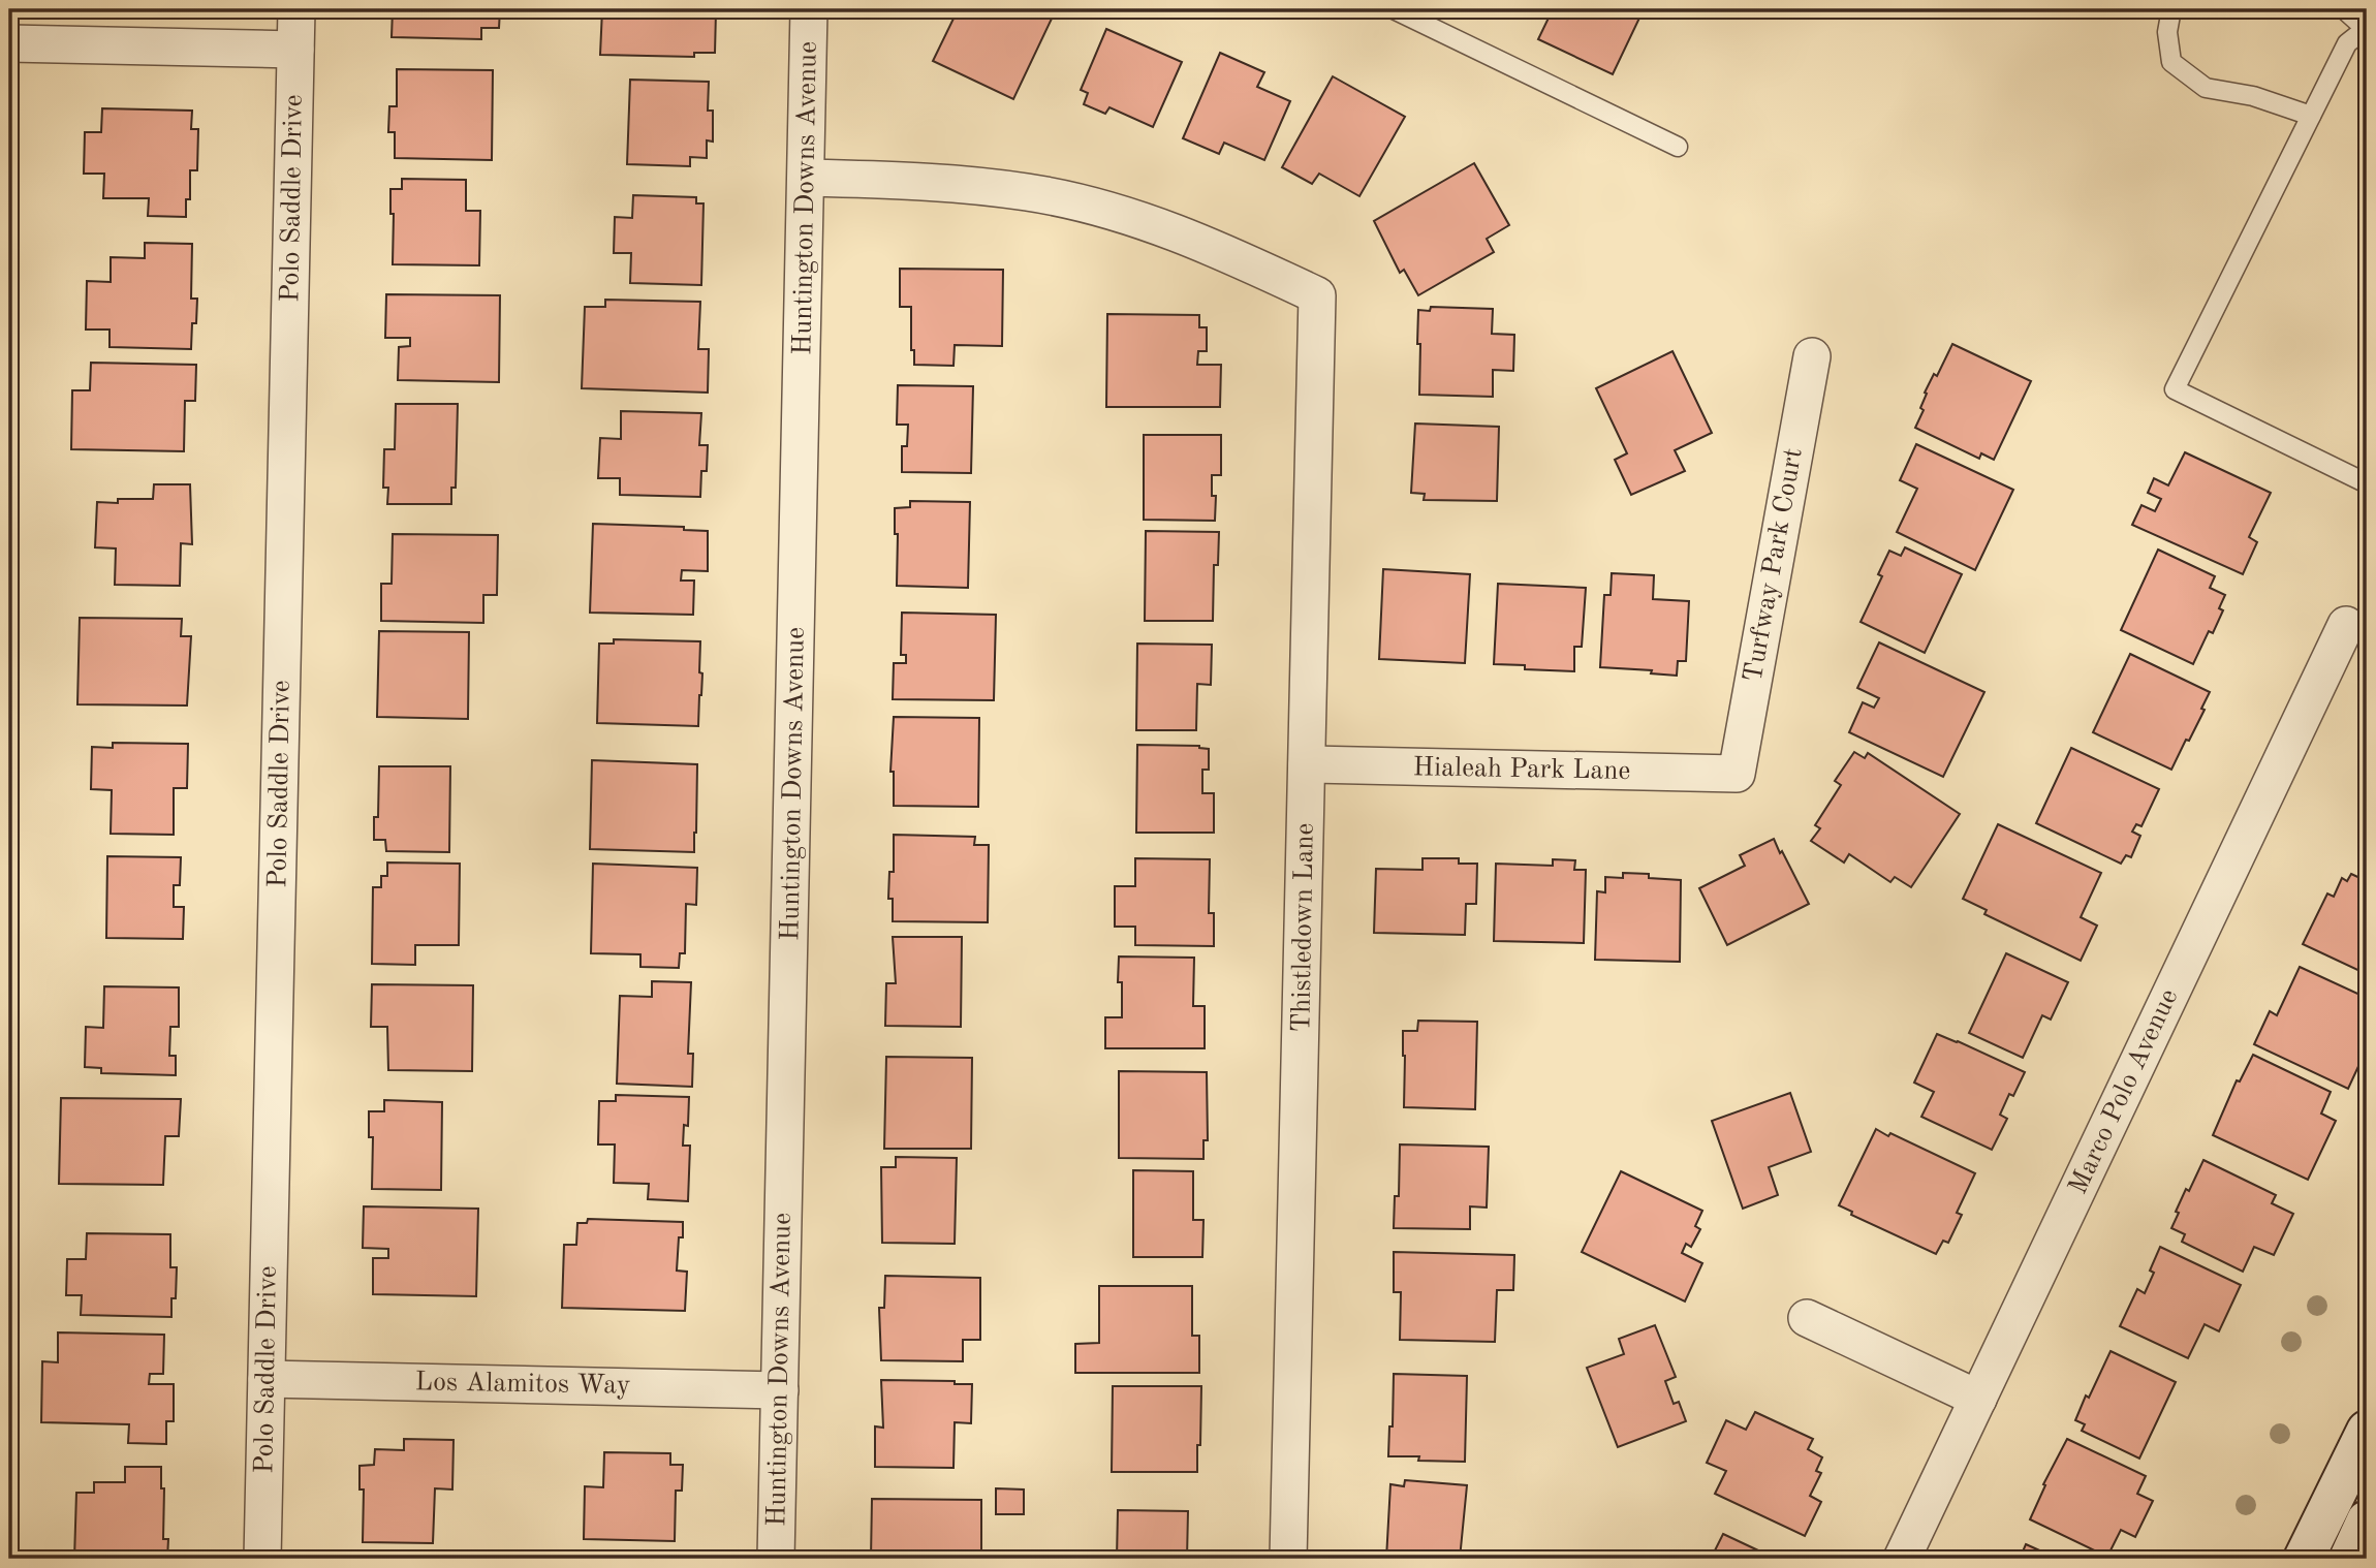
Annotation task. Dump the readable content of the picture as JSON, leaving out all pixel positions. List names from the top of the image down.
{
  "streets": {
    "street": [
      "Polo Saddle Drive",
      "Huntington Downs Avenue",
      "Turfway Park Court",
      "Hialeah Park Lane",
      "Thistledown Lane",
      "Marco Polo Avenue",
      "Los Alamitos Way"
    ]
  },
  "crossings": [
    ["Polo Saddle Drive", "Los Alamitos Way"],
    ["Huntington Downs Avenue", "Thistledown Lane"],
    ["Huntington Downs Avenue", "Los Alamitos Way"],
    ["Turfway Park Court", "Hialeah Park Lane"],
    ["Hialeah Park Lane", "Thistledown Lane"]
  ]
}
